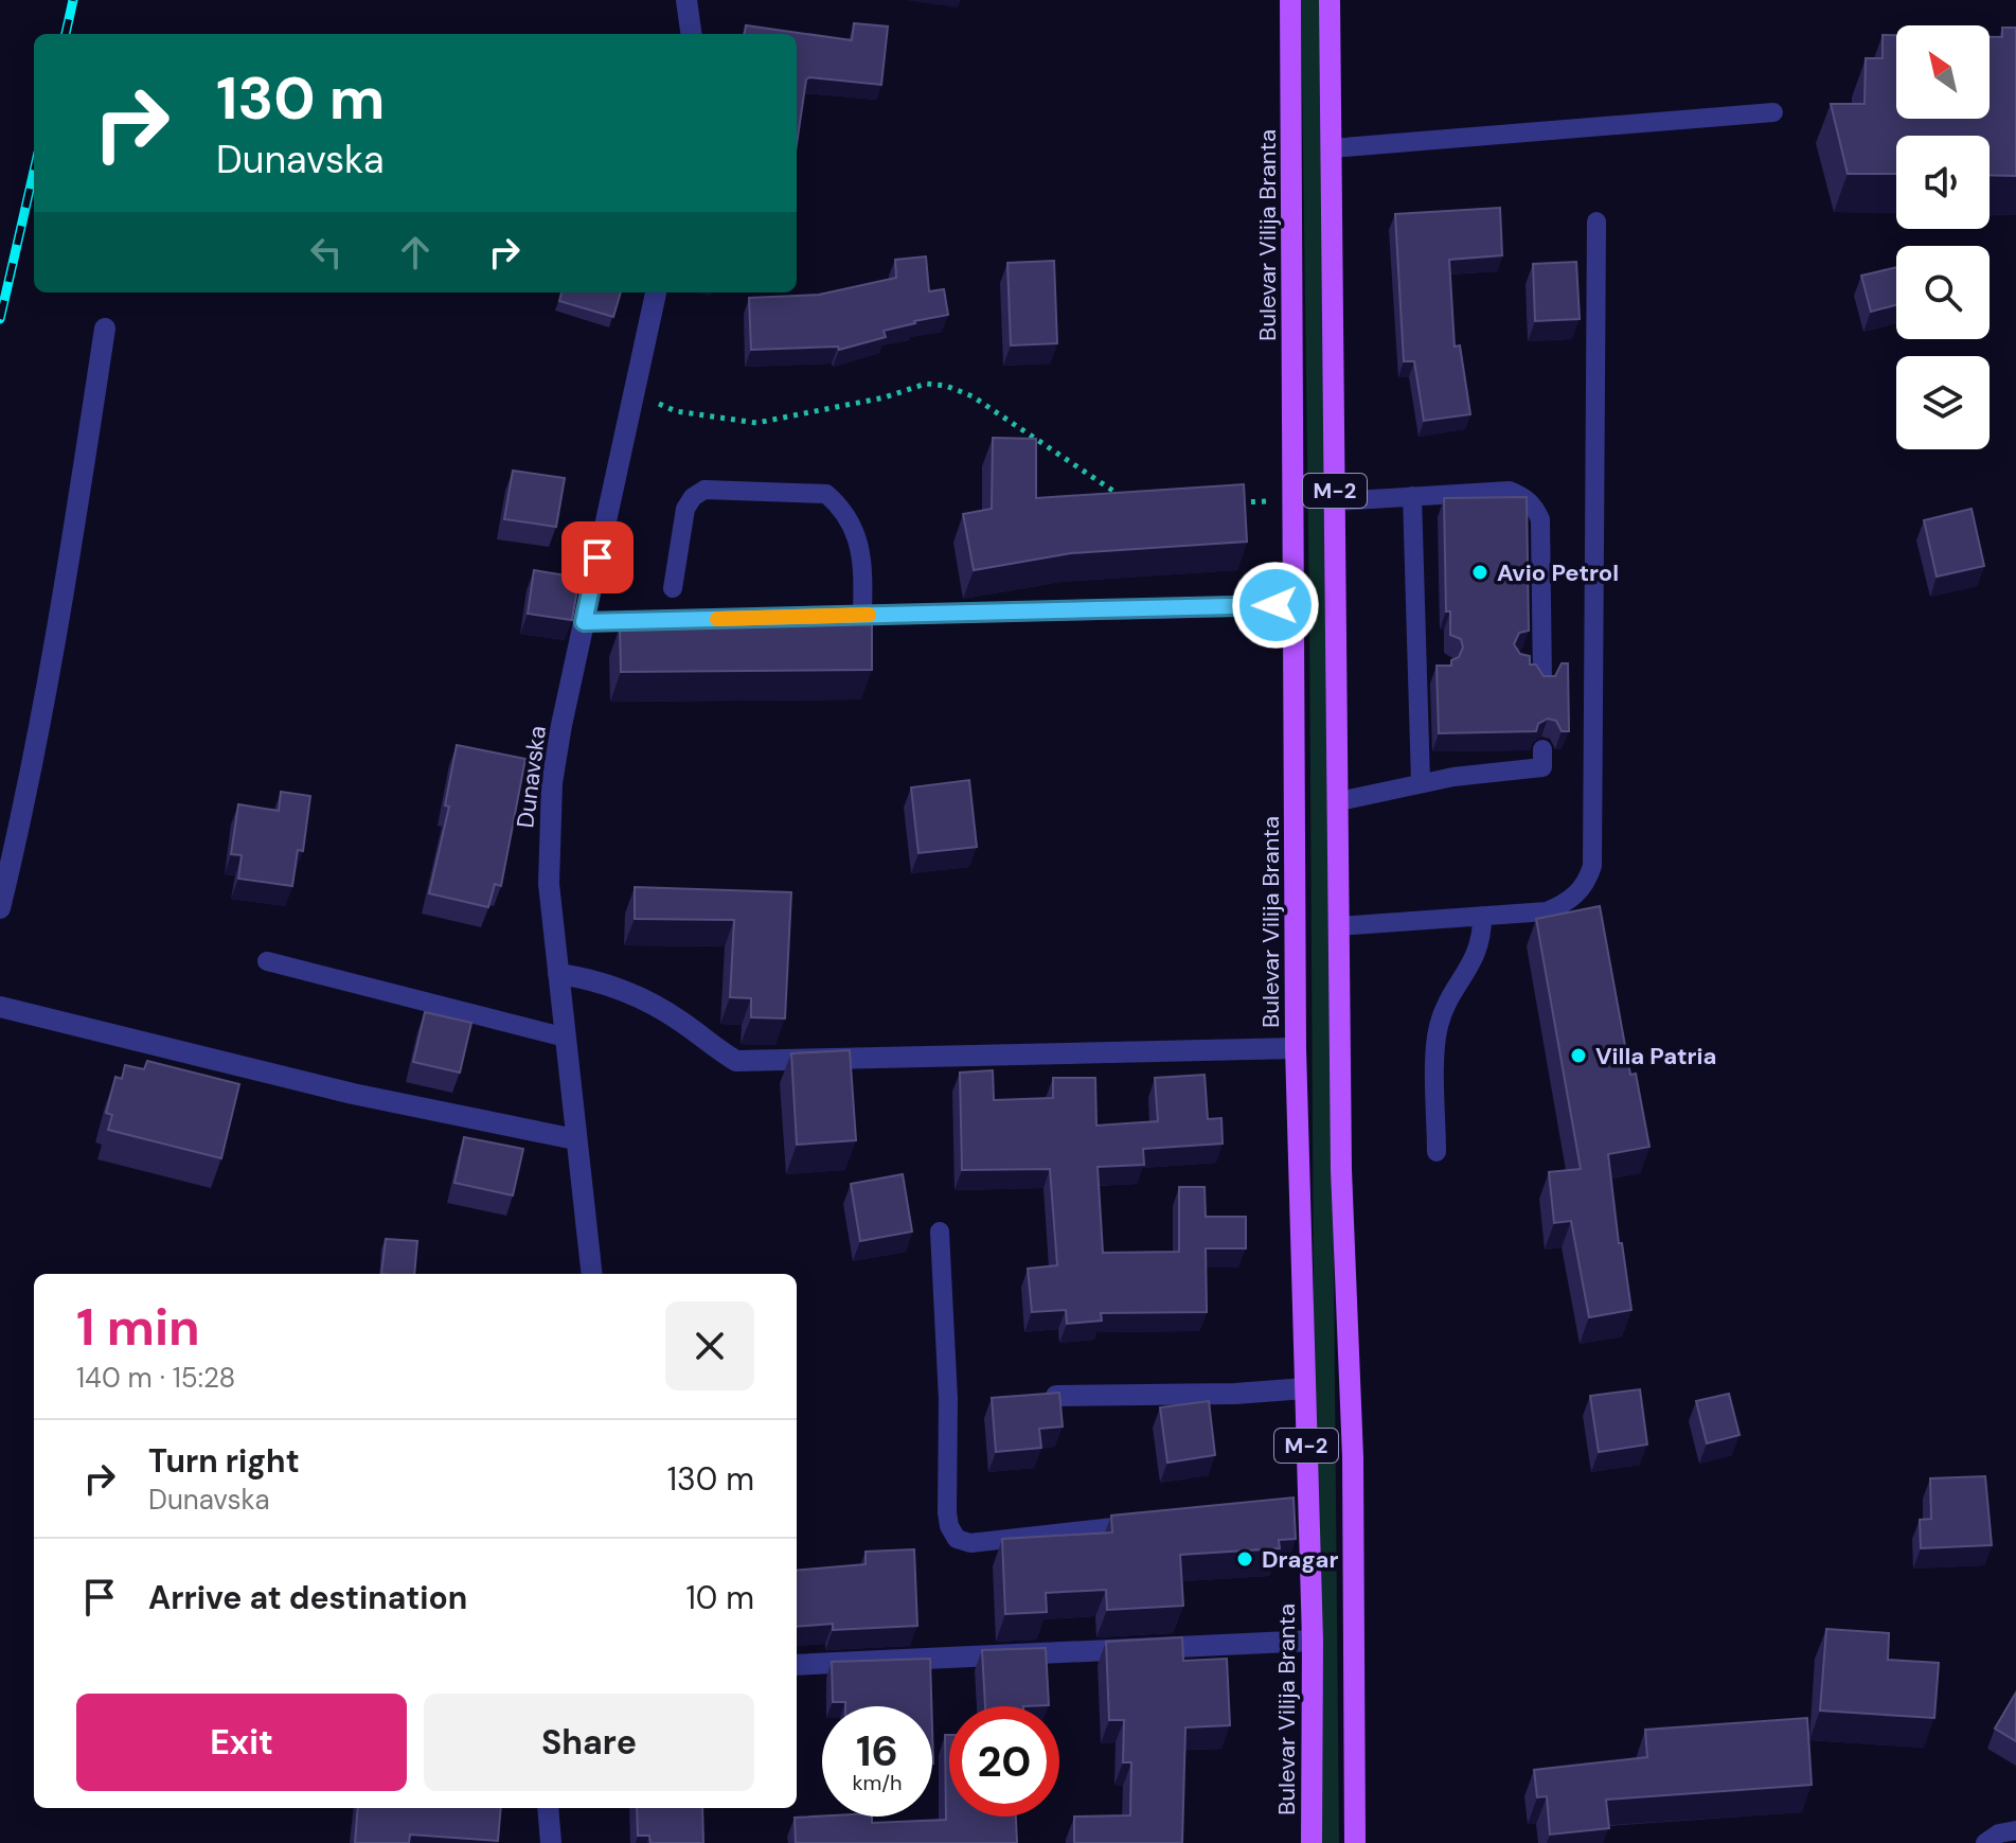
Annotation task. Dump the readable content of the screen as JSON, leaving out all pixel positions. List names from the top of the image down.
{
  "streets": {
    "main road": ["Bulevar Vilija Branta", "M-2"],
    "street": ["Dunavska"]
  },
  "places": ["Avio Petrol", "Villa Patria", "Dragar"],
  "north": "top left",
  "page": {
    "turn": ["130 m", "Dunavska"],
    "heading": ["1 min", "140 m · 15:28"],
    "list": [
      {
        "name": "Turn right",
        "note": "Dunavska",
        "value": "130 m"
      },
      {
        "name": "Arrive at destination",
        "value": "10 m"
      }
    ],
    "buttons": ["Exit", "Share"],
    "speed": "16 km/h",
    "limit": "20"
  }
}
